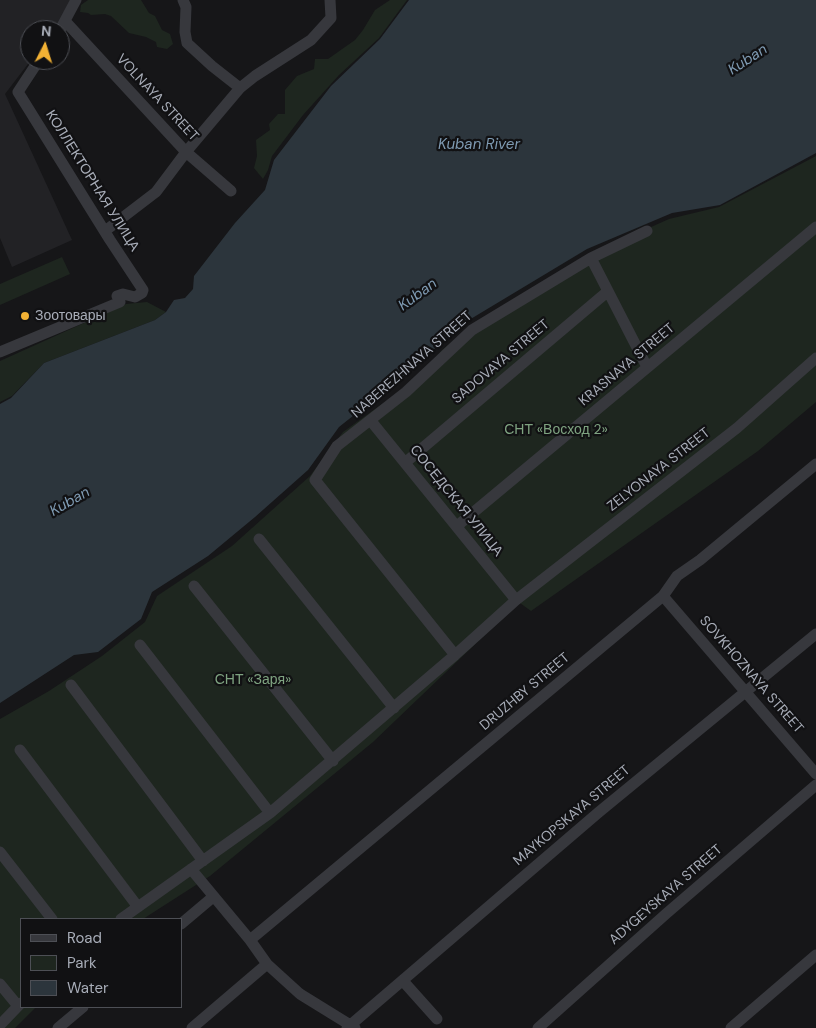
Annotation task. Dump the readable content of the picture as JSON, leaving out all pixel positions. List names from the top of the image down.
{
  "streets": {
    "street": [
      "VOLNAYA STREET",
      "КОЛЛЕКТОРНАЯ УЛИЦА",
      "SADOVAYA STREET",
      "NABEREZHNAYA STREET",
      "KRASNAYA STREET",
      "ZELYONAYA STREET",
      "СОСЕДСКАЯ УЛИЦА",
      "SOVKHOZNAYA STREET",
      "DRUZHBY STREET",
      "MAYKOPSKAYA STREET",
      "ADYGEYSKAYA STREET"
    ]
  },
  "crossings": [
    ["SADOVAYA STREET", "СОСЕДСКАЯ УЛИЦА"],
    ["NABEREZHNAYA STREET", "ZELYONAYA STREET"],
    ["NABEREZHNAYA STREET", "СОСЕДСКАЯ УЛИЦА"],
    ["KRASNAYA STREET", "СОСЕДСКАЯ УЛИЦА"],
    ["ZELYONAYA STREET", "СОСЕДСКАЯ УЛИЦА"],
    ["SOVKHOZNAYA STREET", "DRUZHBY STREET"],
    ["SOVKHOZNAYA STREET", "MAYKOPSKAYA STREET"]
  ],
  "water": ["Kuban", "Kuban River"],
  "parks": ["СНТ «Восход 2»", "СНТ «Заря»"],
  "places": ["Зоотовары"],
  "legend": ["Road", "Park", "Water"],
  "north": "top"
}
